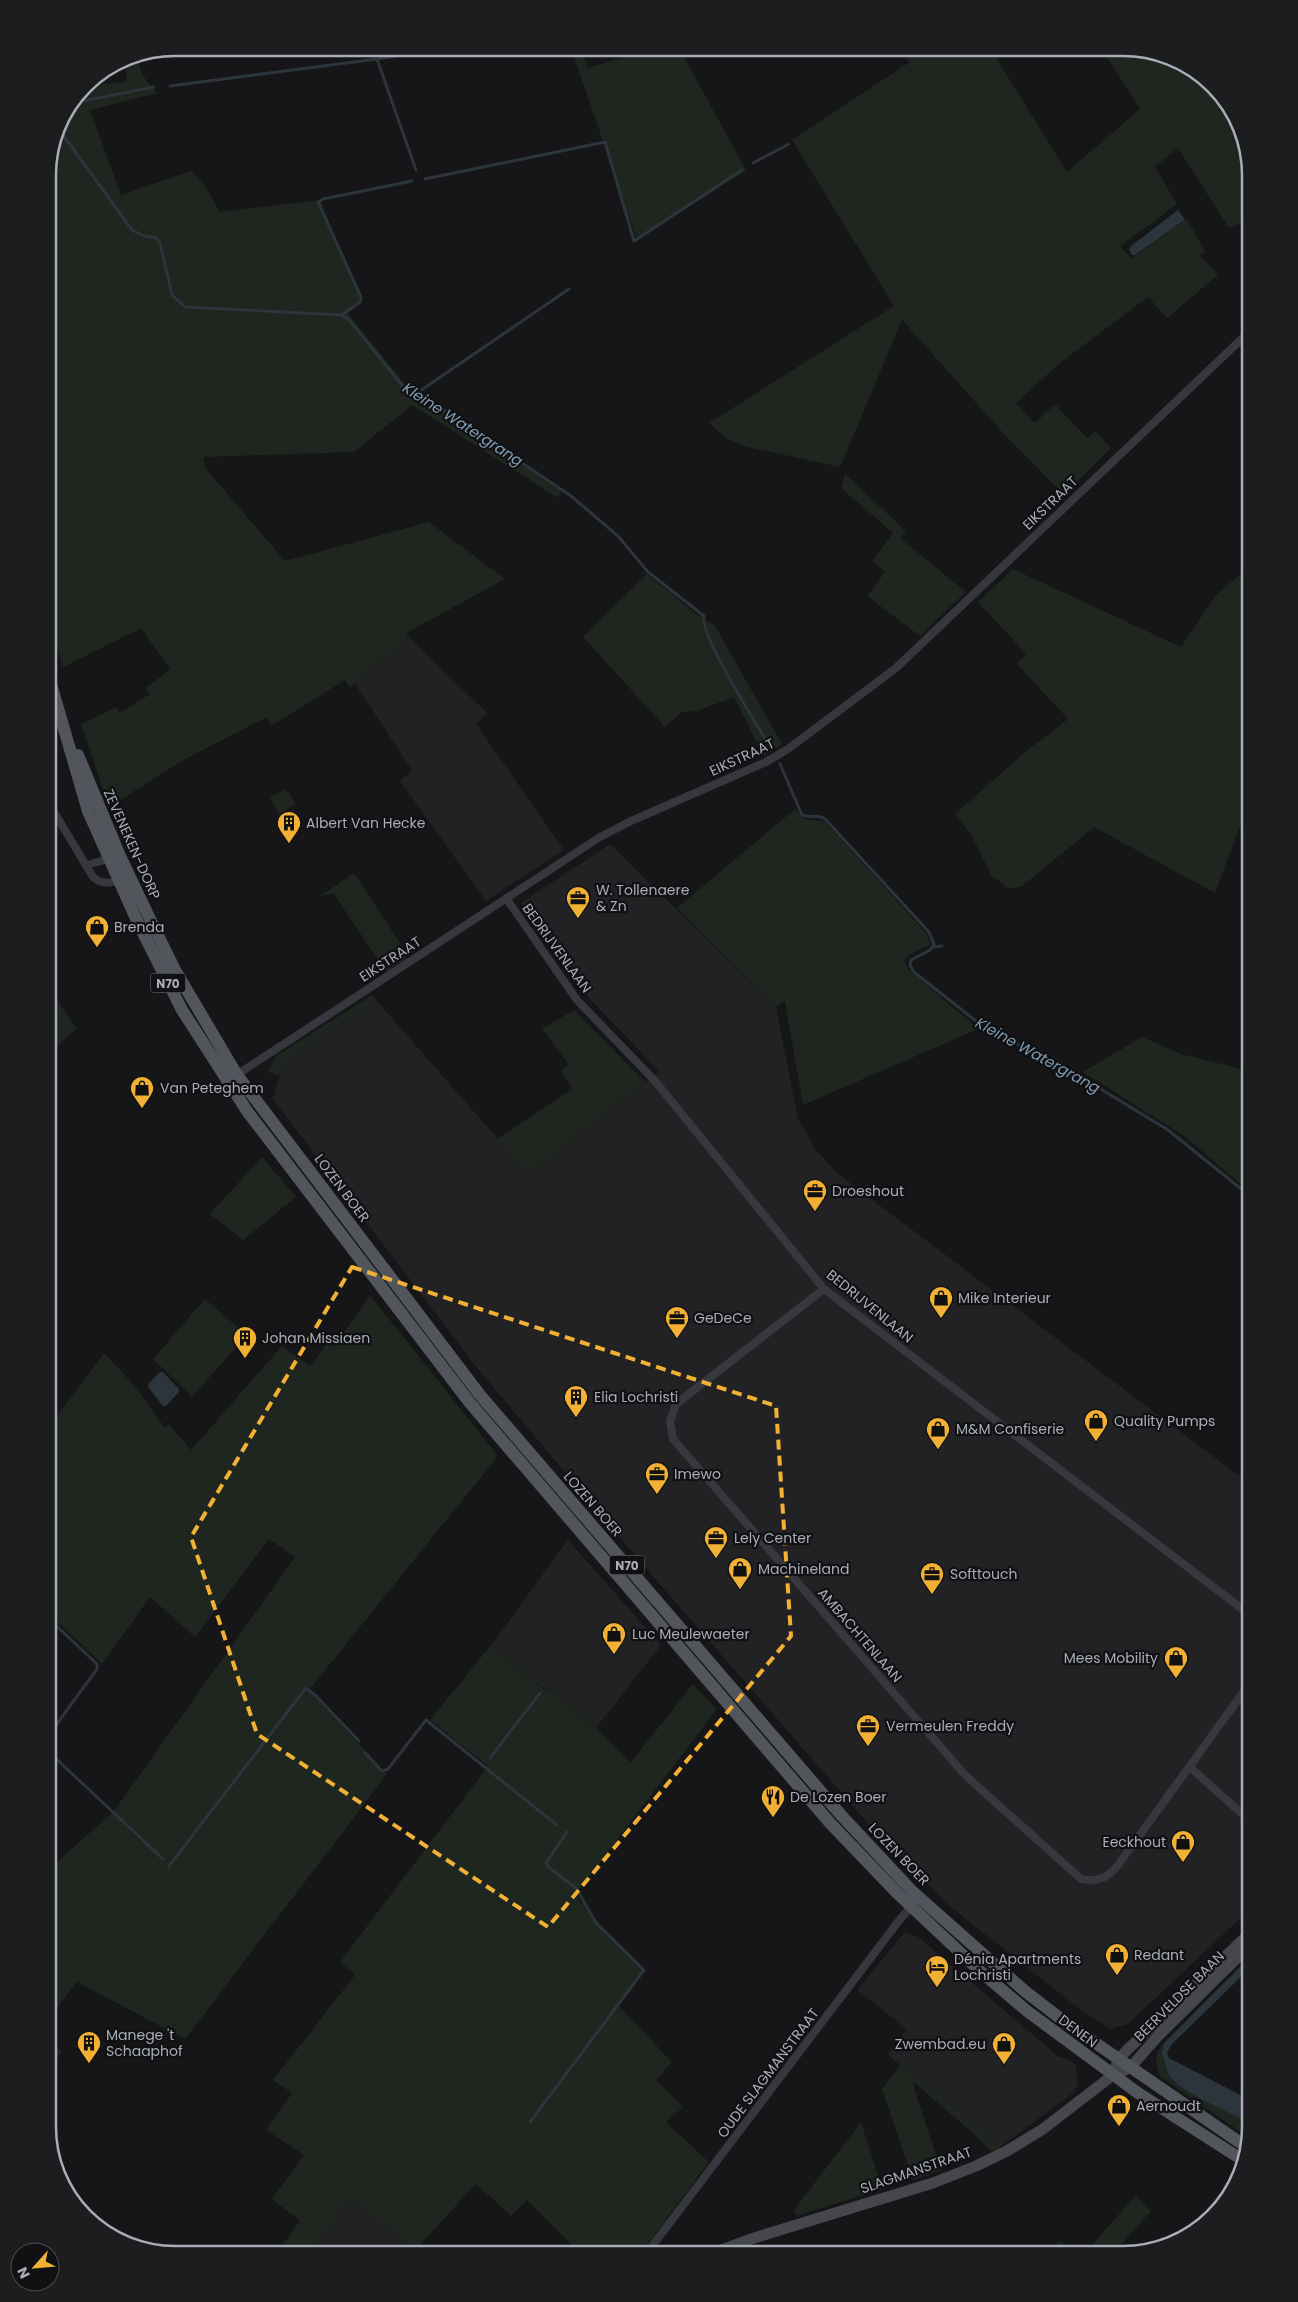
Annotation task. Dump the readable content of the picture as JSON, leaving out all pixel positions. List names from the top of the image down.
{
  "streets": {
    "main road": [
      "ZEVENEKEN-DORP",
      "N70",
      "LOZEN BOER",
      "BEERVELDSE BAAN",
      "DENEN",
      "SLAGMANSTRAAT"
    ],
    "street": [
      "EIKSTRAAT",
      "BEDRIJVENLAAN",
      "AMBACHTENLAAN",
      "OUDE SLAGMANSTRAAT"
    ]
  },
  "crossings": [
    ["EIKSTRAAT", "ZEVENEKEN-DORP"],
    ["EIKSTRAAT", "BEDRIJVENLAAN"],
    ["EIKSTRAAT", "LOZEN BOER"],
    ["ZEVENEKEN-DORP", "LOZEN BOER"],
    ["BEDRIJVENLAAN", "AMBACHTENLAAN"],
    ["N70", "LOZEN BOER"],
    ["N70", "BEERVELDSE BAAN"],
    ["N70", "SLAGMANSTRAAT"],
    ["LOZEN BOER", "BEERVELDSE BAAN"],
    ["LOZEN BOER", "DENEN"],
    ["LOZEN BOER", "OUDE SLAGMANSTRAAT"],
    ["LOZEN BOER", "SLAGMANSTRAAT"],
    ["BEERVELDSE BAAN", "SLAGMANSTRAAT"],
    ["DENEN", "OUDE SLAGMANSTRAAT"],
    ["DENEN", "SLAGMANSTRAAT"]
  ],
  "water": ["Kleine Watergrang"],
  "places": {
    "building": [
      "Albert Van Hecke",
      "Johan Missiaen",
      "Elia Lochristi",
      "Manege 't Schaaphof"
    ],
    "office": [
      "W. Tollenaere & Zn",
      "Droeshout",
      "GeDeCe",
      "Imewo",
      "Lely Center",
      "Softtouch",
      "Vermeulen Freddy"
    ],
    "shop": [
      "Brenda",
      "Van Peteghem",
      "Mike Interieur",
      "Quality Pumps",
      "M&M Confiserie",
      "Machineland",
      "Luc Meulewaeter",
      "Mees Mobility",
      "Eeckhout",
      "Redant",
      "Zwembad.eu",
      "Aernoudt"
    ],
    "restaurant": ["De Lozen Boer"],
    "hotel": ["Dénia Apartments Lochristi"]
  },
  "north": "bottom left"
}
